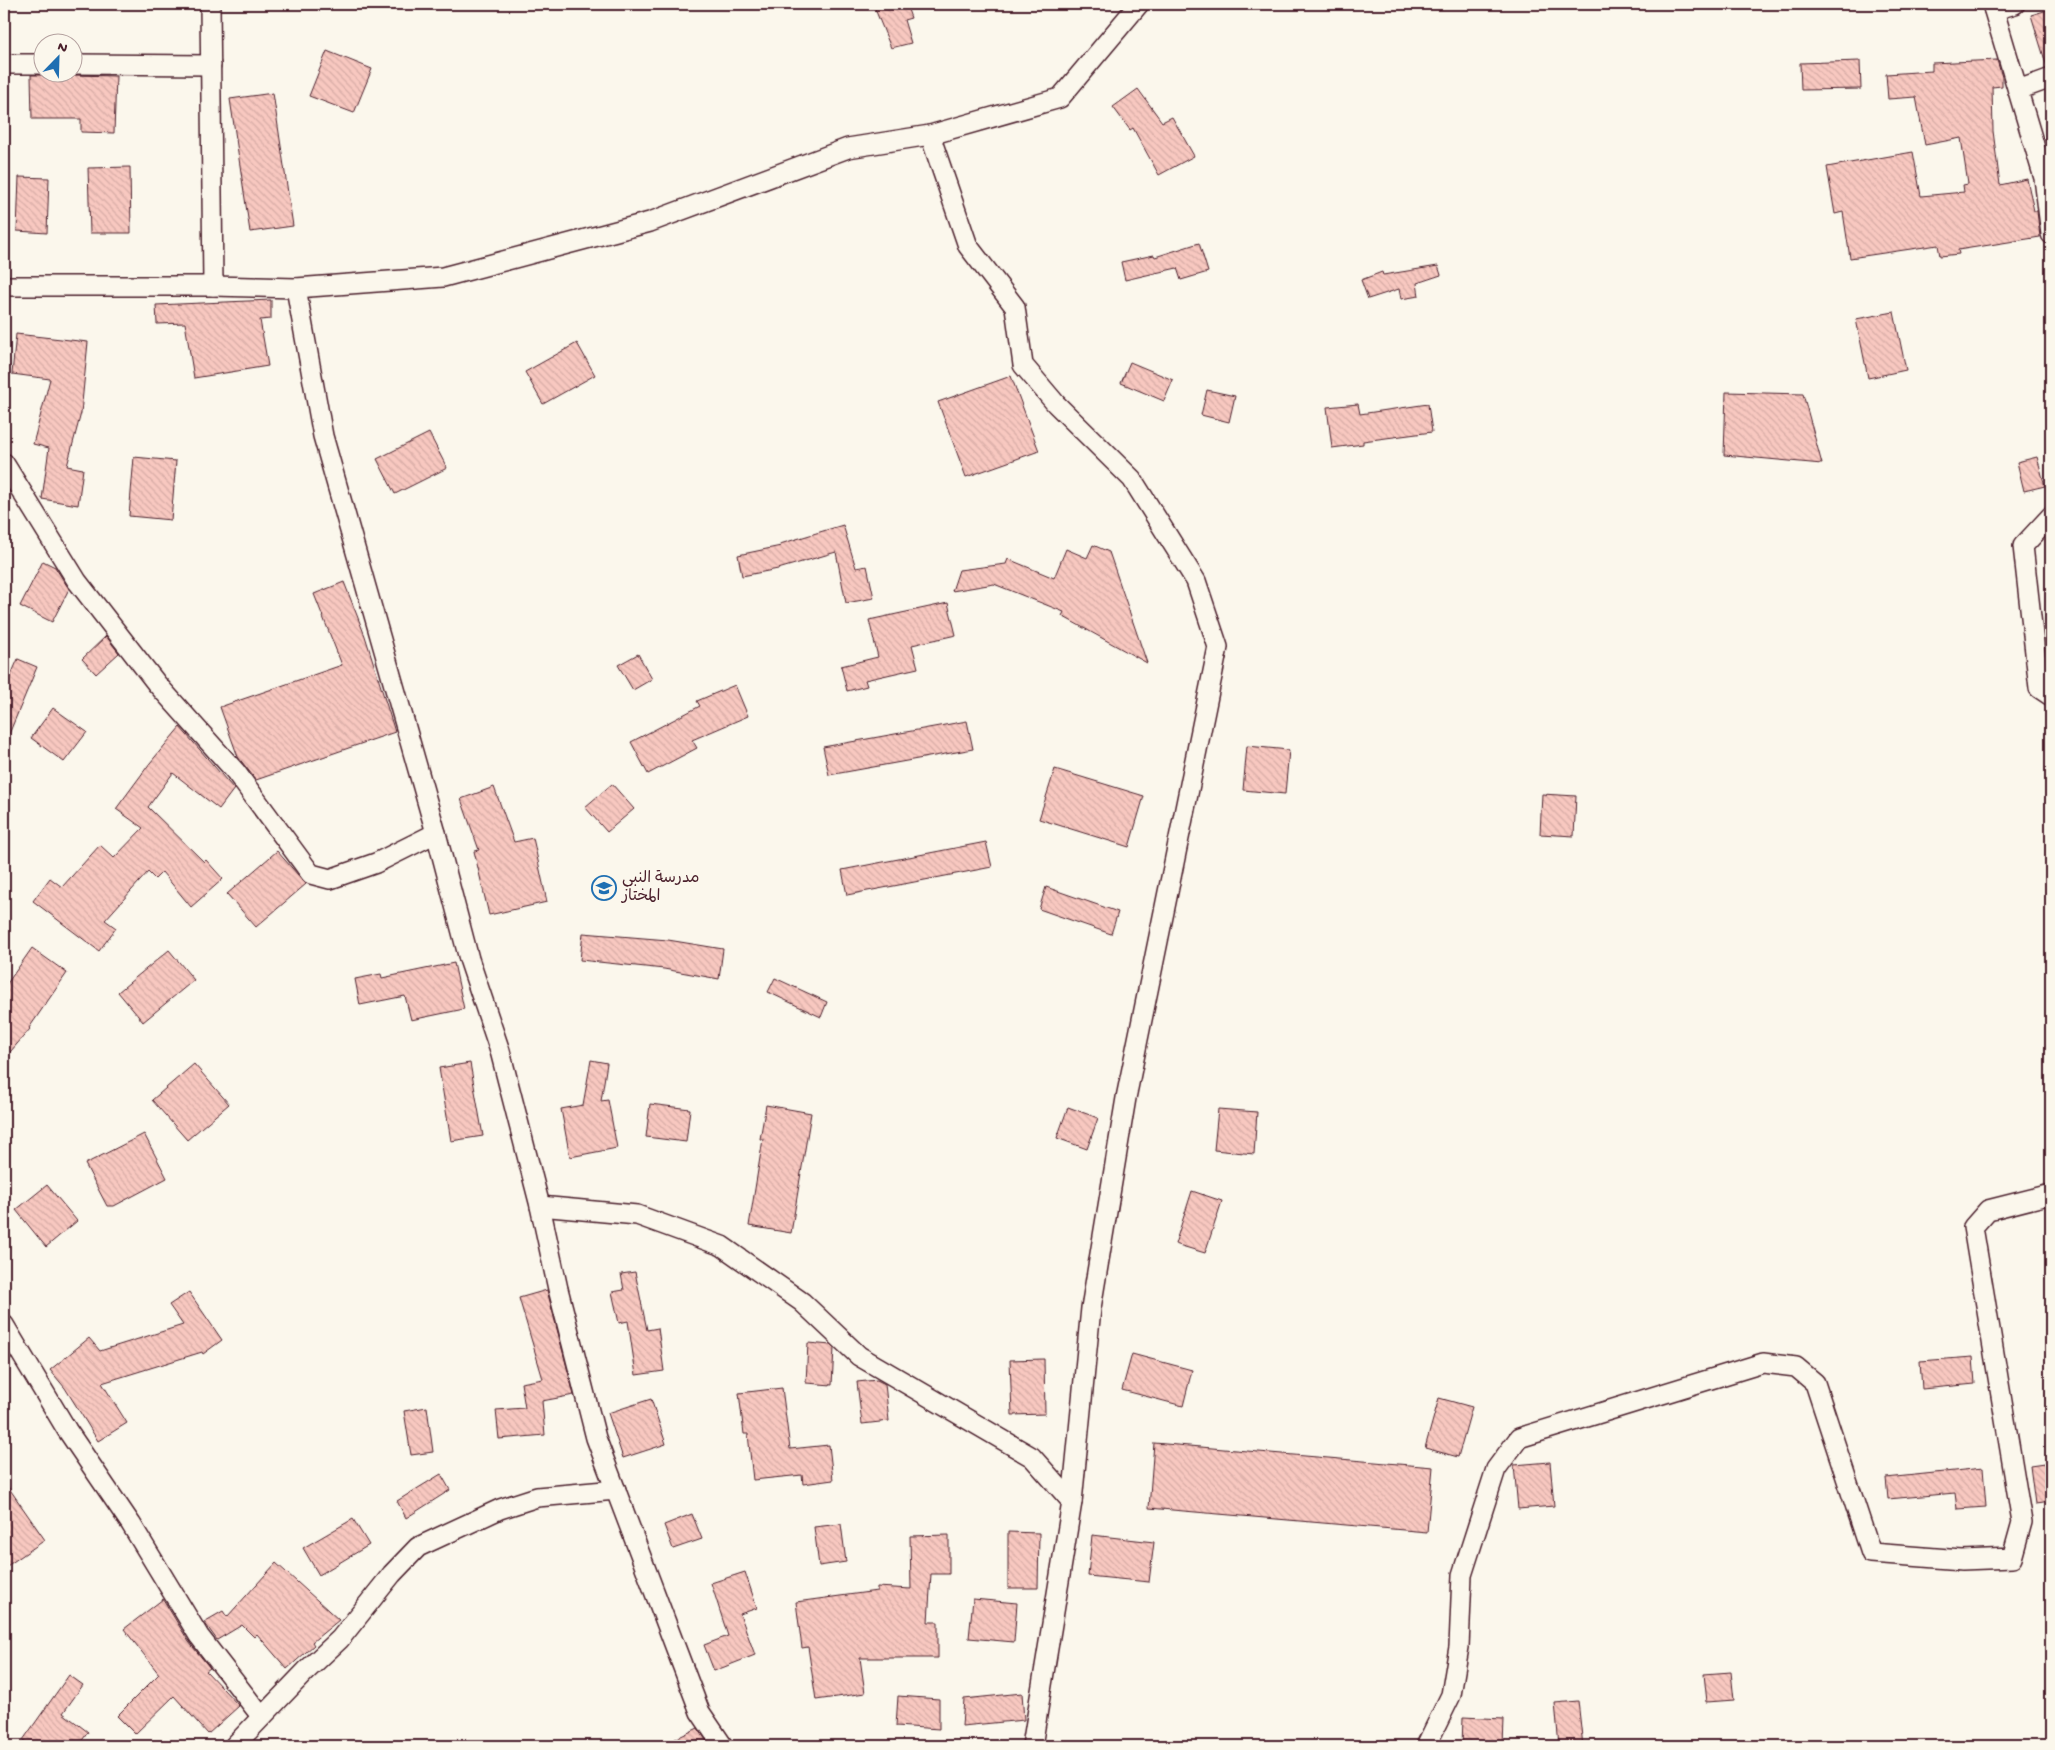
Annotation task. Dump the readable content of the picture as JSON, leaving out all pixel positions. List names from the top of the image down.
{
  "places": {
    "school or university": ["مدرسة النبي المختار"]
  },
  "north": "top right"
}
